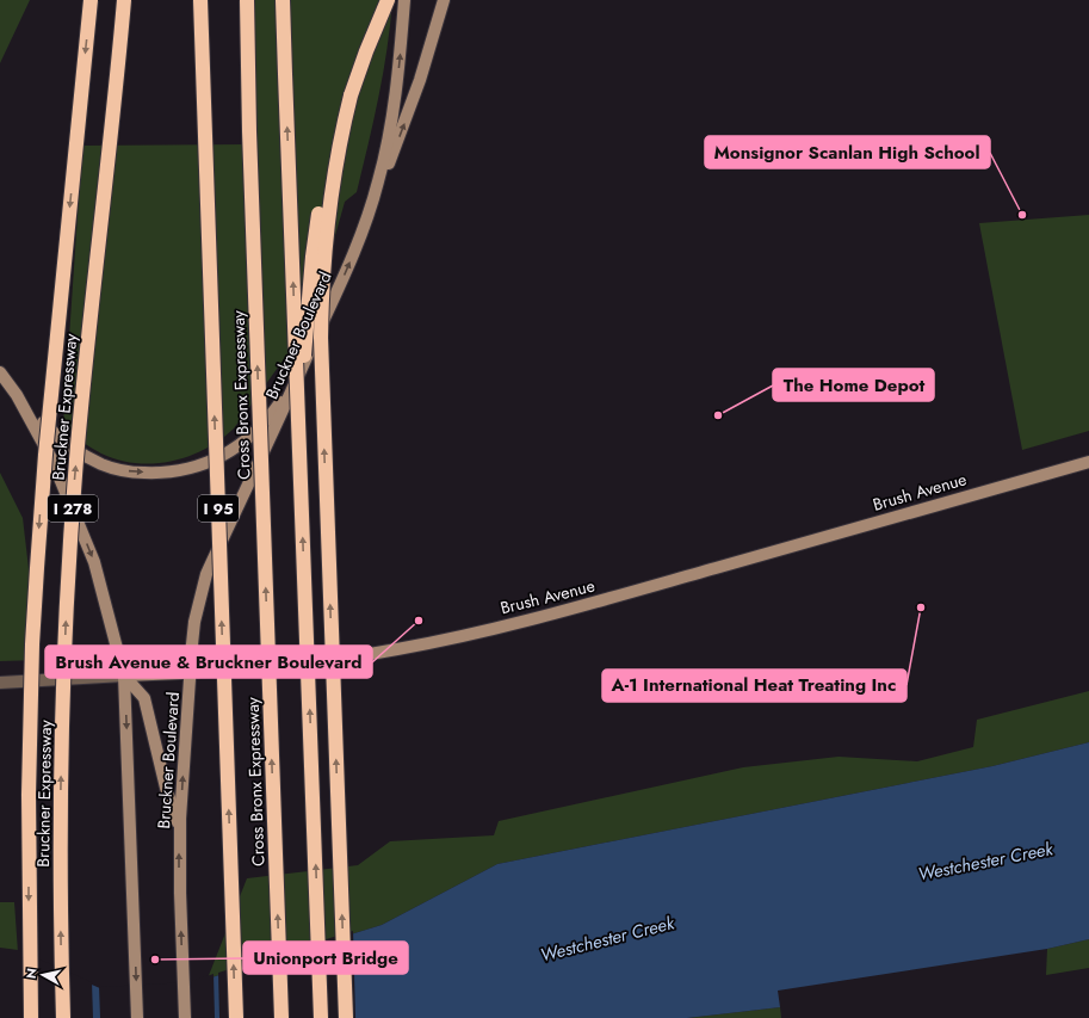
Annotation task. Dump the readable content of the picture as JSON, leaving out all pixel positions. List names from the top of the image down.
{
  "streets": {
    "highway": [
      "Cross Bronx Expressway",
      "Bruckner Expressway",
      "I 278",
      "I 95"
    ],
    "main road": ["Bruckner Boulevard", "Brush Avenue"]
  },
  "crossings": [
    ["Bruckner Boulevard", "Brush Avenue"]
  ],
  "water": ["Westchester Creek"],
  "places": [
    "Monsignor Scanlan High School",
    "The Home Depot",
    "A-1 International Heat Treating Inc",
    "Brush Avenue & Bruckner Boulevard",
    "Unionport Bridge"
  ],
  "north": "left"
}
